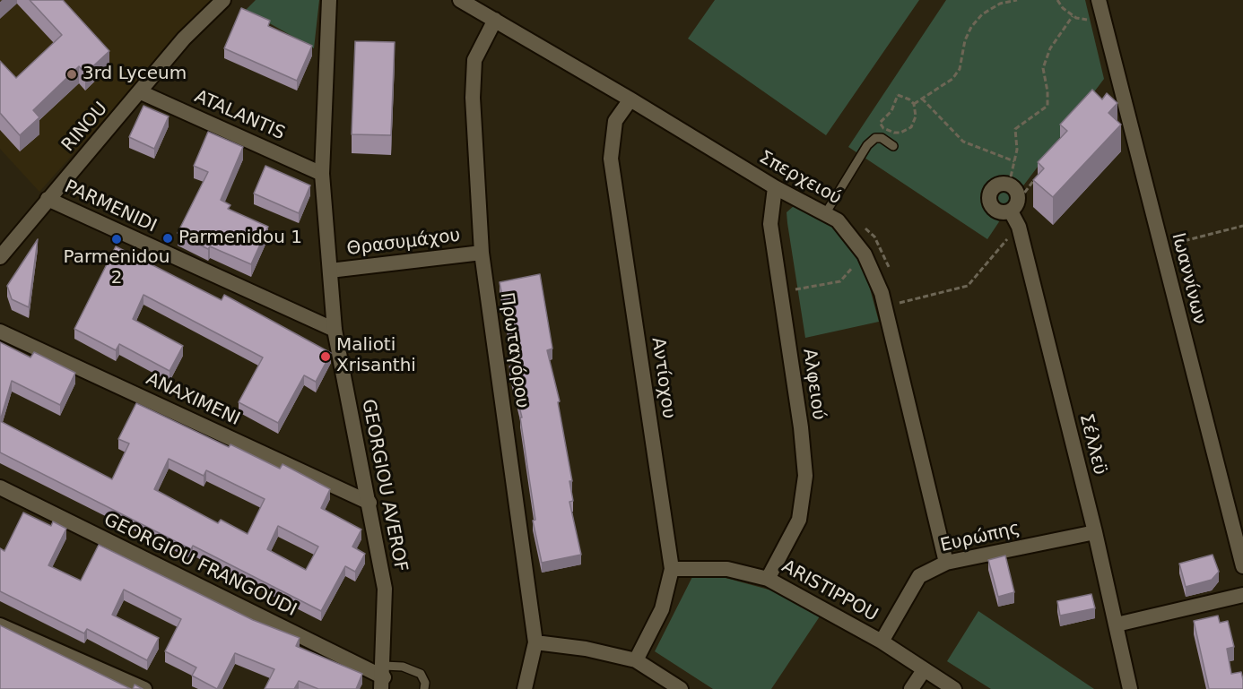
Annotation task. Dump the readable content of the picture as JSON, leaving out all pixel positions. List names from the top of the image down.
{
  "streets": {
    "street": [
      "ATALANTIS",
      "RINOU",
      "Σπερχειού",
      "PARMENIDI",
      "Θρασυμάχου",
      "Ιωαννίνων",
      "Πρωταγόρου",
      "Αντίοχου",
      "Αλφειού",
      "ANAXIMENI",
      "Σέλλεϋ",
      "GEORGIOU AVEROF",
      "Ευρώπης",
      "GEORGIOU FRANGOUDI",
      "ARISTIPPOU"
    ]
  },
  "crossings": [
    ["ATALANTIS", "RINOU"],
    ["ATALANTIS", "GEORGIOU AVEROF"],
    ["RINOU", "PARMENIDI"],
    ["Σπερχειού", "Πρωταγόρου"],
    ["Σπερχειού", "Αντίοχου"],
    ["Σπερχειού", "Αλφειού"],
    ["Σπερχειού", "Ευρώπης"],
    ["PARMENIDI", "GEORGIOU AVEROF"],
    ["Θρασυμάχου", "Πρωταγόρου"],
    ["Θρασυμάχου", "GEORGIOU AVEROF"],
    ["Αντίοχου", "ARISTIPPOU"],
    ["Αλφειού", "ARISTIPPOU"],
    ["ANAXIMENI", "GEORGIOU AVEROF"],
    ["Σέλλεϋ", "Ευρώπης"],
    ["GEORGIOU AVEROF", "GEORGIOU FRANGOUDI"],
    ["Ευρώπης", "ARISTIPPOU"]
  ],
  "places": [
    "3rd Lyceum",
    "Parmenidou 1",
    "Parmenidou 2",
    "Malioti Xrisanthi"
  ]
}
